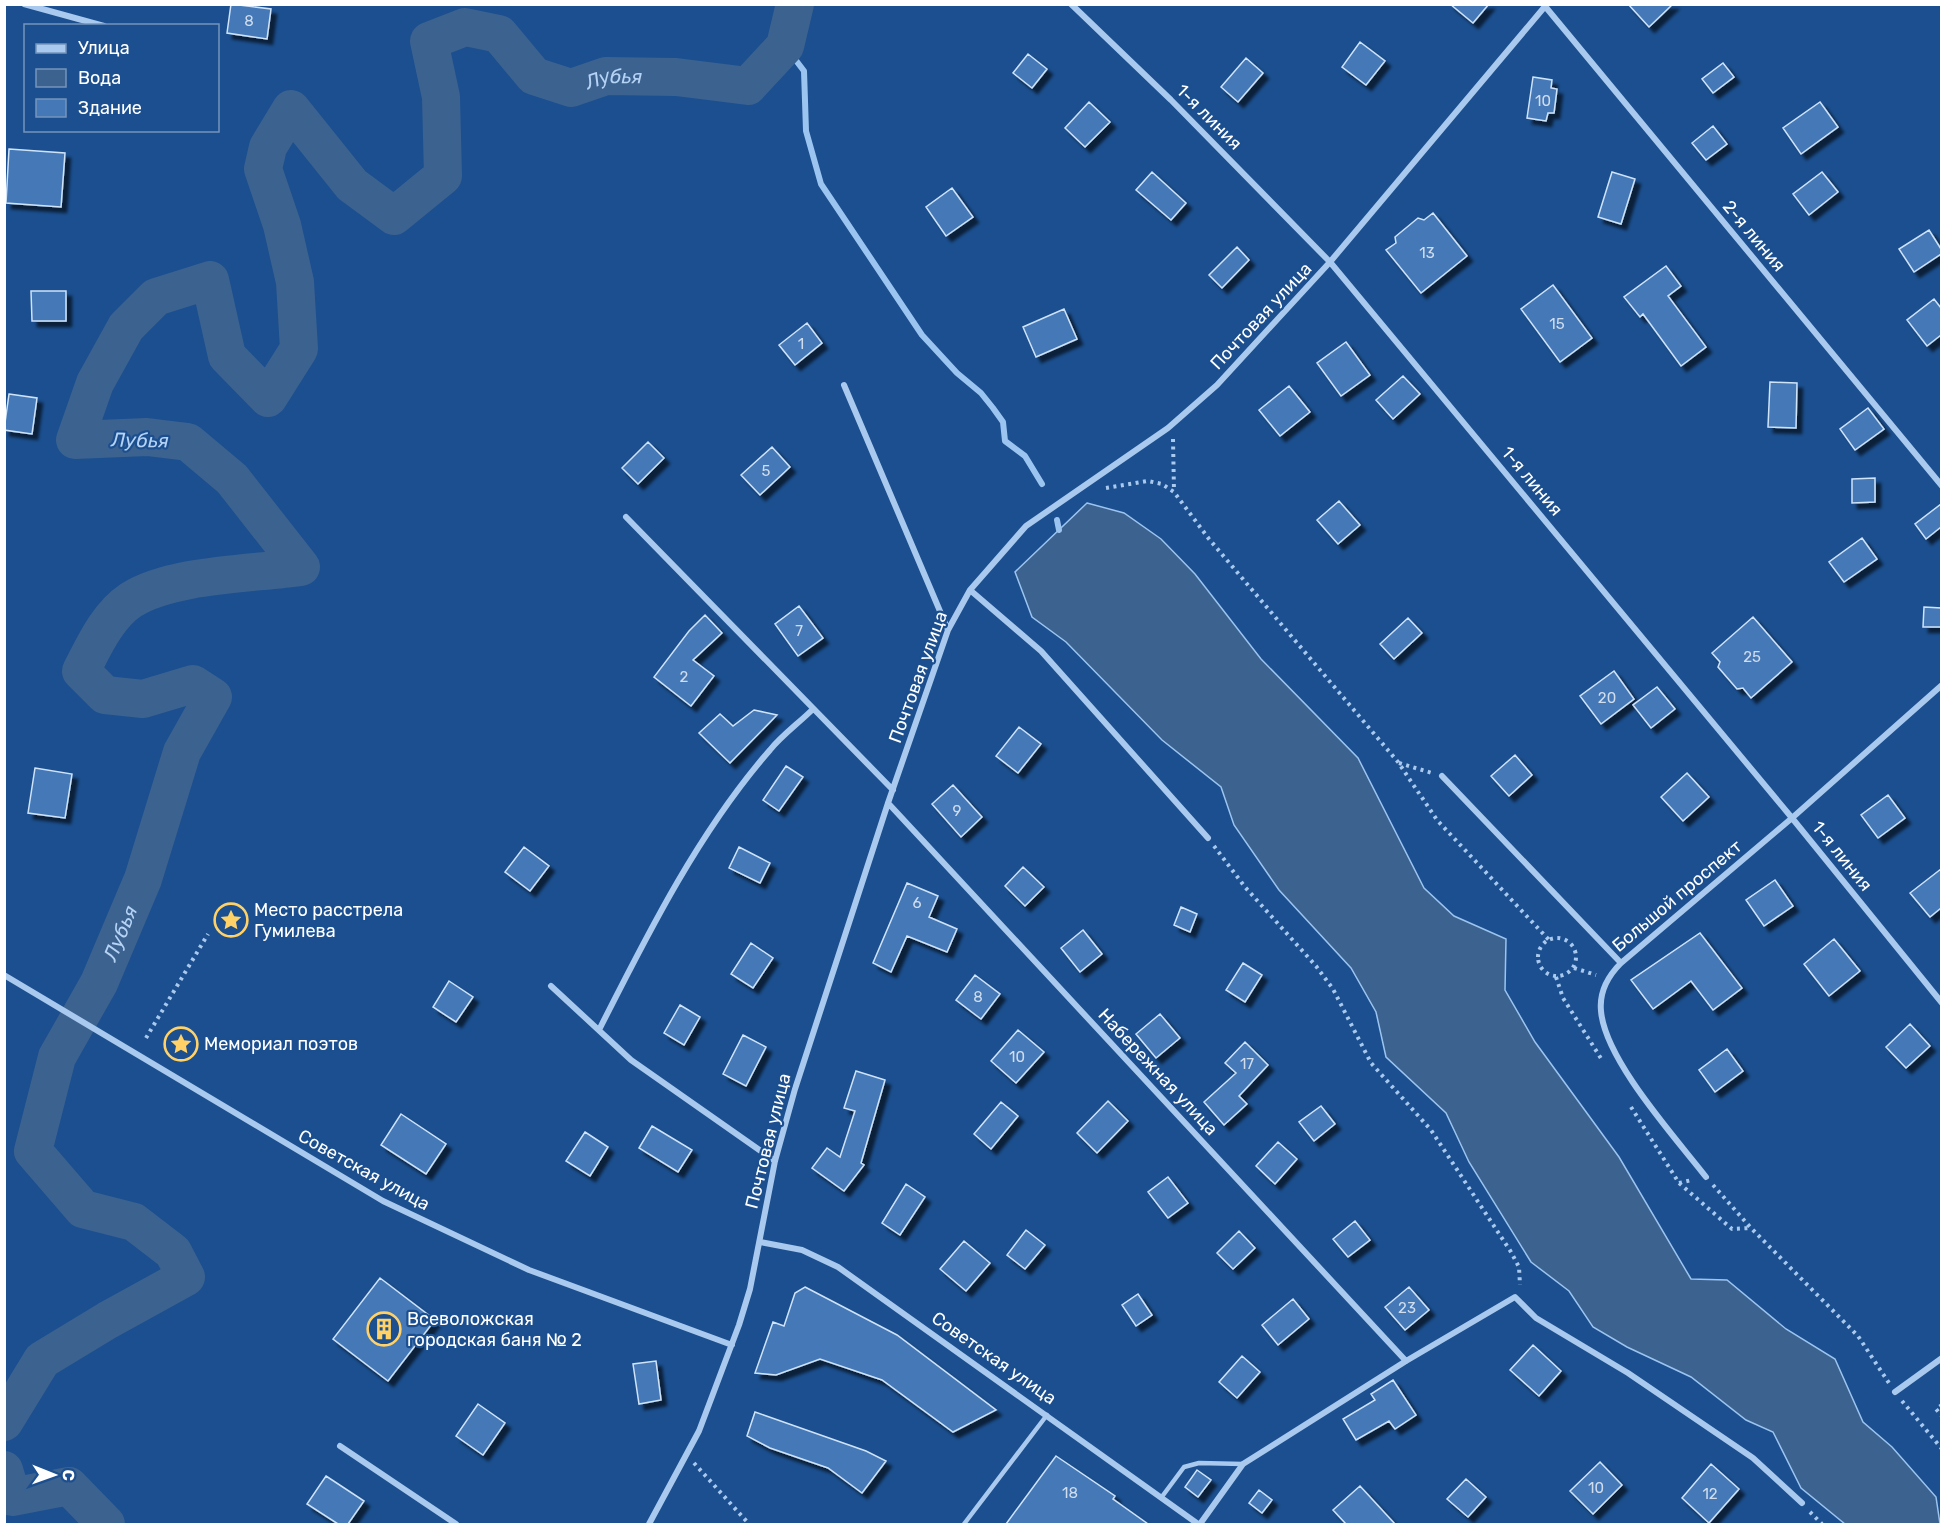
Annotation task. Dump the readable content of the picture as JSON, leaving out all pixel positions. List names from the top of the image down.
{
  "streets": {
    "street": [
      "1-я линия",
      "2-я линия",
      "Почтовая улица",
      "Большой проспект",
      "Набережная улица",
      "Советская улица"
    ]
  },
  "crossings": [
    ["1-я линия", "Почтовая улица"],
    ["1-я линия", "Большой проспект"],
    ["2-я линия", "Почтовая улица"],
    ["Почтовая улица", "Набережная улица"],
    ["Почтовая улица", "Советская улица"]
  ],
  "water": ["Лубья"],
  "places": {
    "place": ["Место расстрела Гумилева", "Мемориал поэтов"],
    "building": ["Всеволожская городская баня № 2"]
  },
  "house_numbers": [
    "8",
    "10",
    "13",
    "15",
    "1",
    "5",
    "7",
    "25",
    "2",
    "20",
    "9",
    "6",
    "8",
    "10",
    "17",
    "23",
    "10",
    "18",
    "12"
  ],
  "legend": ["Улица", "Вода", "Здание"],
  "north": "right"
}
